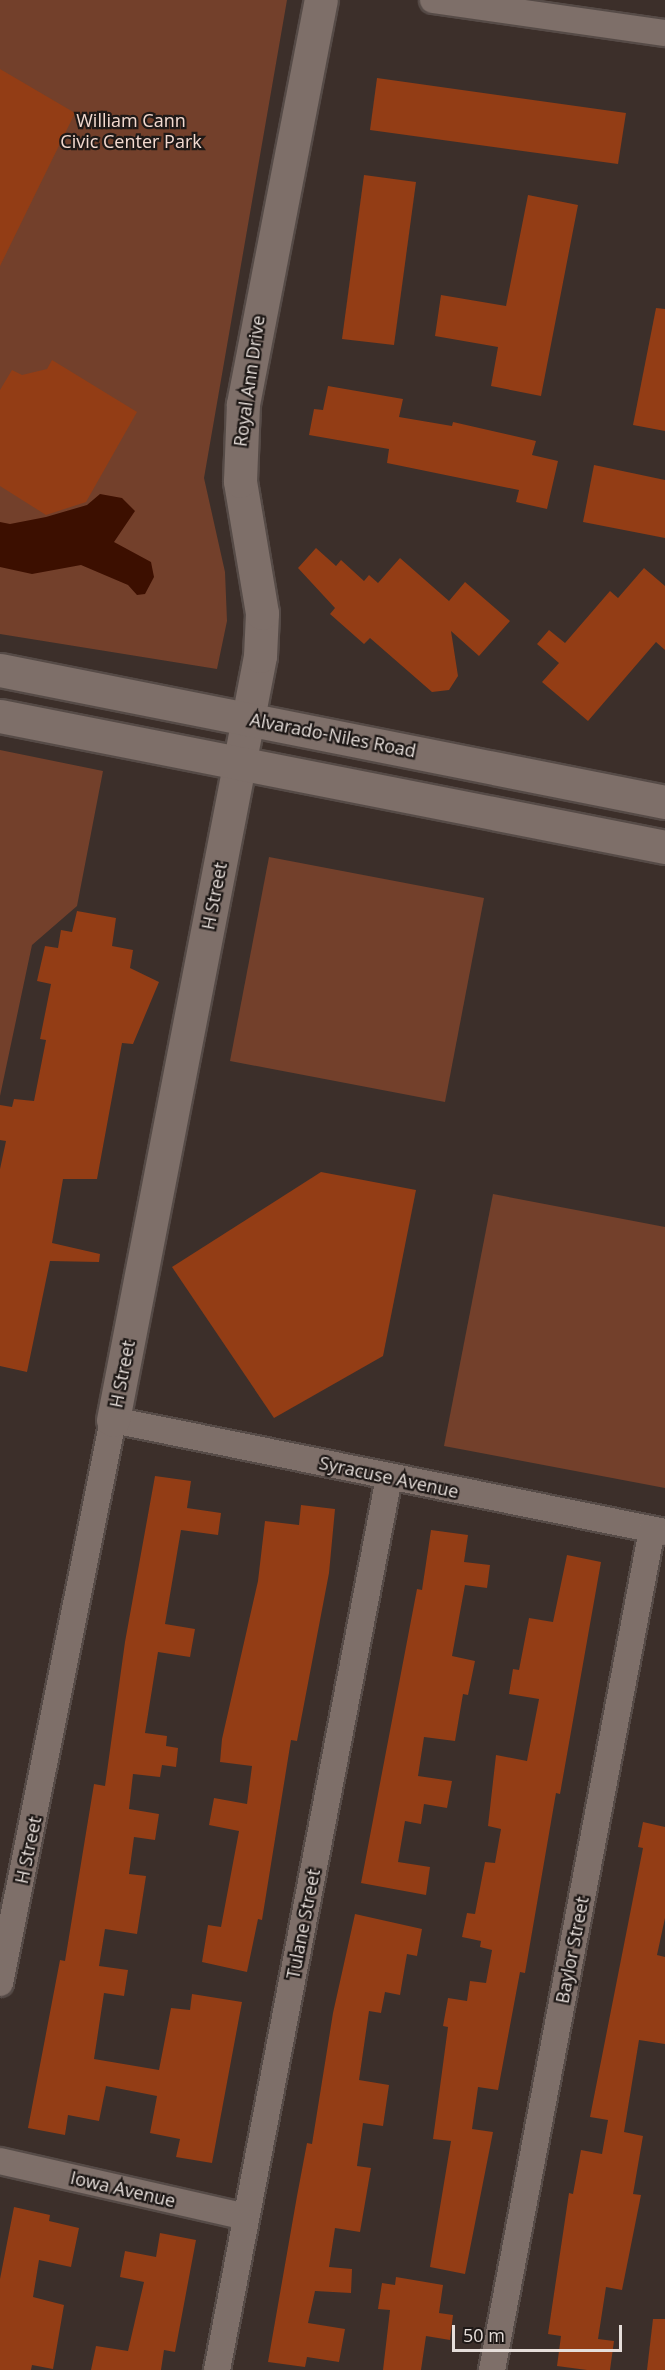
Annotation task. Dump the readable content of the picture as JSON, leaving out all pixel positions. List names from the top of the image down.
{
  "streets": {
    "street": [
      "Royal Ann Drive",
      "Alvarado-Niles Road",
      "H Street",
      "Syracuse Avenue",
      "Tulane Street",
      "Baylor Street",
      "Iowa Avenue"
    ]
  },
  "crossings": [
    ["Royal Ann Drive", "Alvarado-Niles Road"],
    ["Royal Ann Drive", "H Street"],
    ["H Street", "Syracuse Avenue"],
    ["Syracuse Avenue", "Tulane Street"],
    ["Syracuse Avenue", "Baylor Street"],
    ["Tulane Street", "Iowa Avenue"]
  ],
  "parks": ["William Cann Civic Center Park"],
  "scale_bar": "50 m"
}
